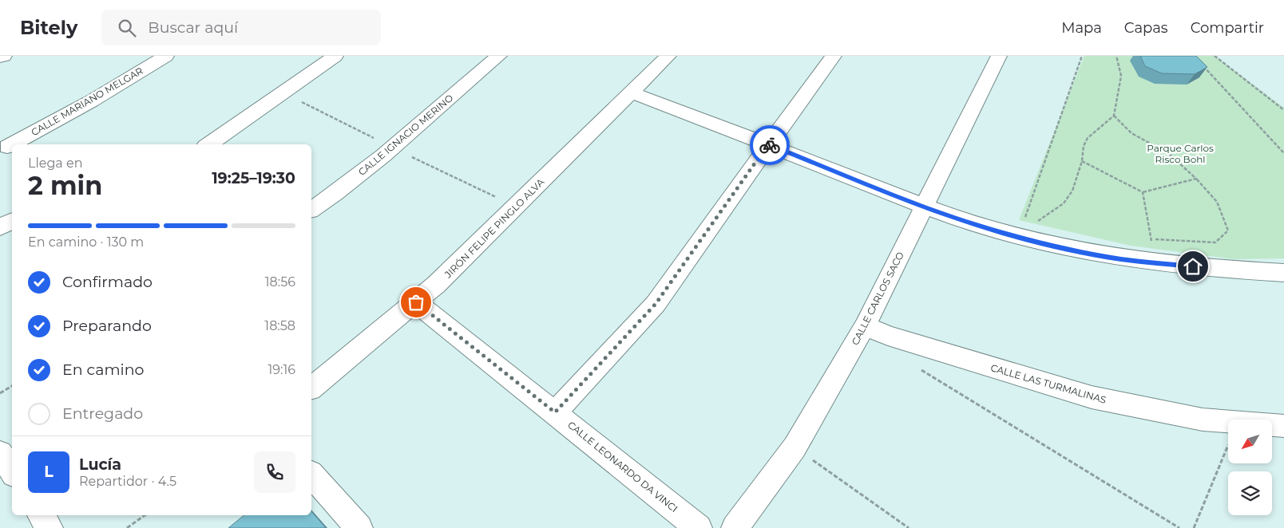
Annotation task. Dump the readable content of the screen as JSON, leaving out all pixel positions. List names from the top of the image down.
{
  "streets": {
    "street": [
      "CALLE MARIANO MELGAR",
      "CALLE IGNACIO MERINO",
      "JIRÓN FELIPE PINGLO ALVA",
      "CALLE CARLOS SACO",
      "CALLE LAS TURMALINAS",
      "CALLE LEONARDO DA VINCI"
    ]
  },
  "crossings": [
    ["JIRÓN FELIPE PINGLO ALVA", "CALLE LEONARDO DA VINCI"],
    ["CALLE CARLOS SACO", "CALLE LAS TURMALINAS"]
  ],
  "parks": ["Parque Carlos Risco Bohl"],
  "north": "bottom left",
  "page": {
    "header": "Bitely",
    "search": "Buscar aquí",
    "nav": ["Mapa", "Capas", "Compartir"],
    "heading": ["2 min", "Llega en", "19:25–19:30"],
    "panel": ["Lucía", "Repartidor · 4.5"],
    "bar": "En camino · 130 m",
    "list": [
      ["Confirmado", "18:56"],
      ["Preparando", "18:58"],
      ["En camino", "19:16"],
      "Entregado"
    ],
    "round": "L"
  }
}
